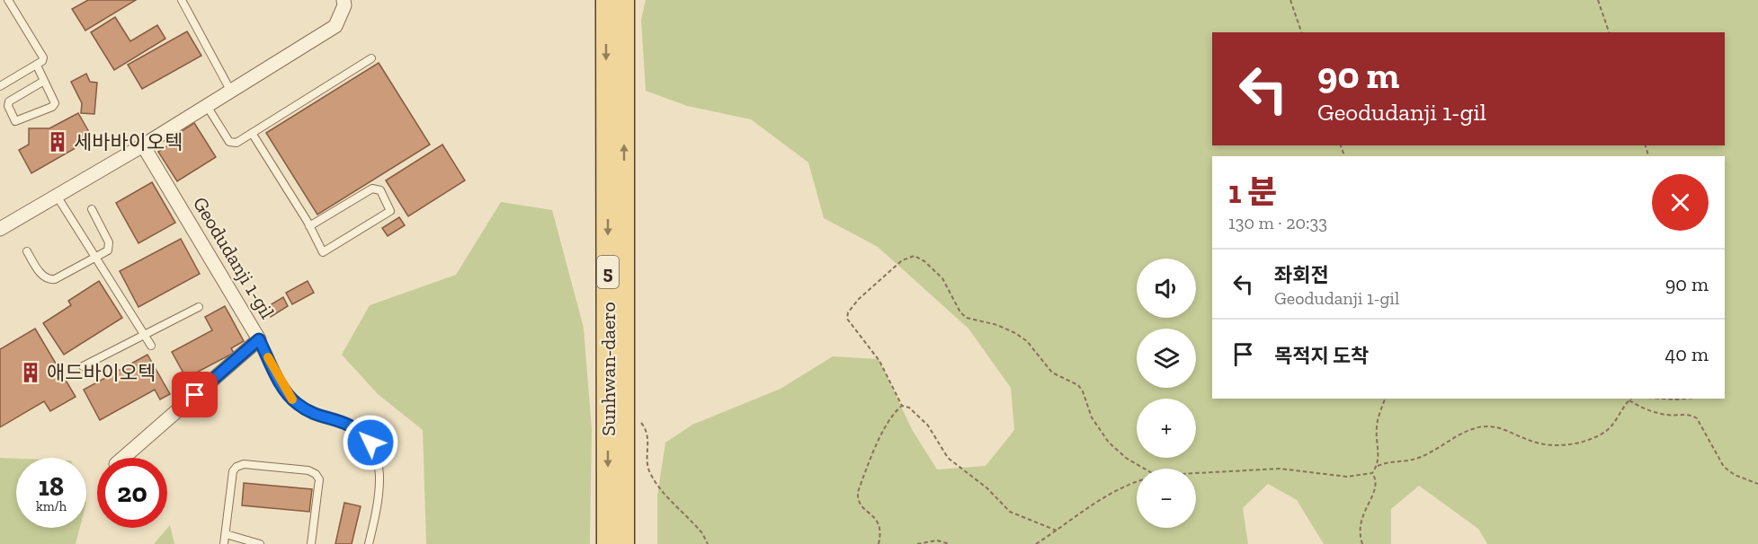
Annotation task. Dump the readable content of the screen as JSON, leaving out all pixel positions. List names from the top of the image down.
{
  "streets": {
    "main road": ["5", "Sunhwan-daero"],
    "street": ["Geodudanji 1-gil"]
  },
  "places": {
    "building": ["세바바이오텍", "애드바이오텍"]
  },
  "page": {
    "turn": ["90 m", "Geodudanji 1-gil"],
    "heading": ["1 분", "130 m · 20:33"],
    "list": [
      {
        "name": "좌회전",
        "note": "Geodudanji 1-gil",
        "value": "90 m"
      },
      {
        "name": "목적지 도착",
        "value": "40 m"
      }
    ],
    "map_buttons": ["+", "−"],
    "speed": "18 km/h",
    "limit": "20"
  }
}
